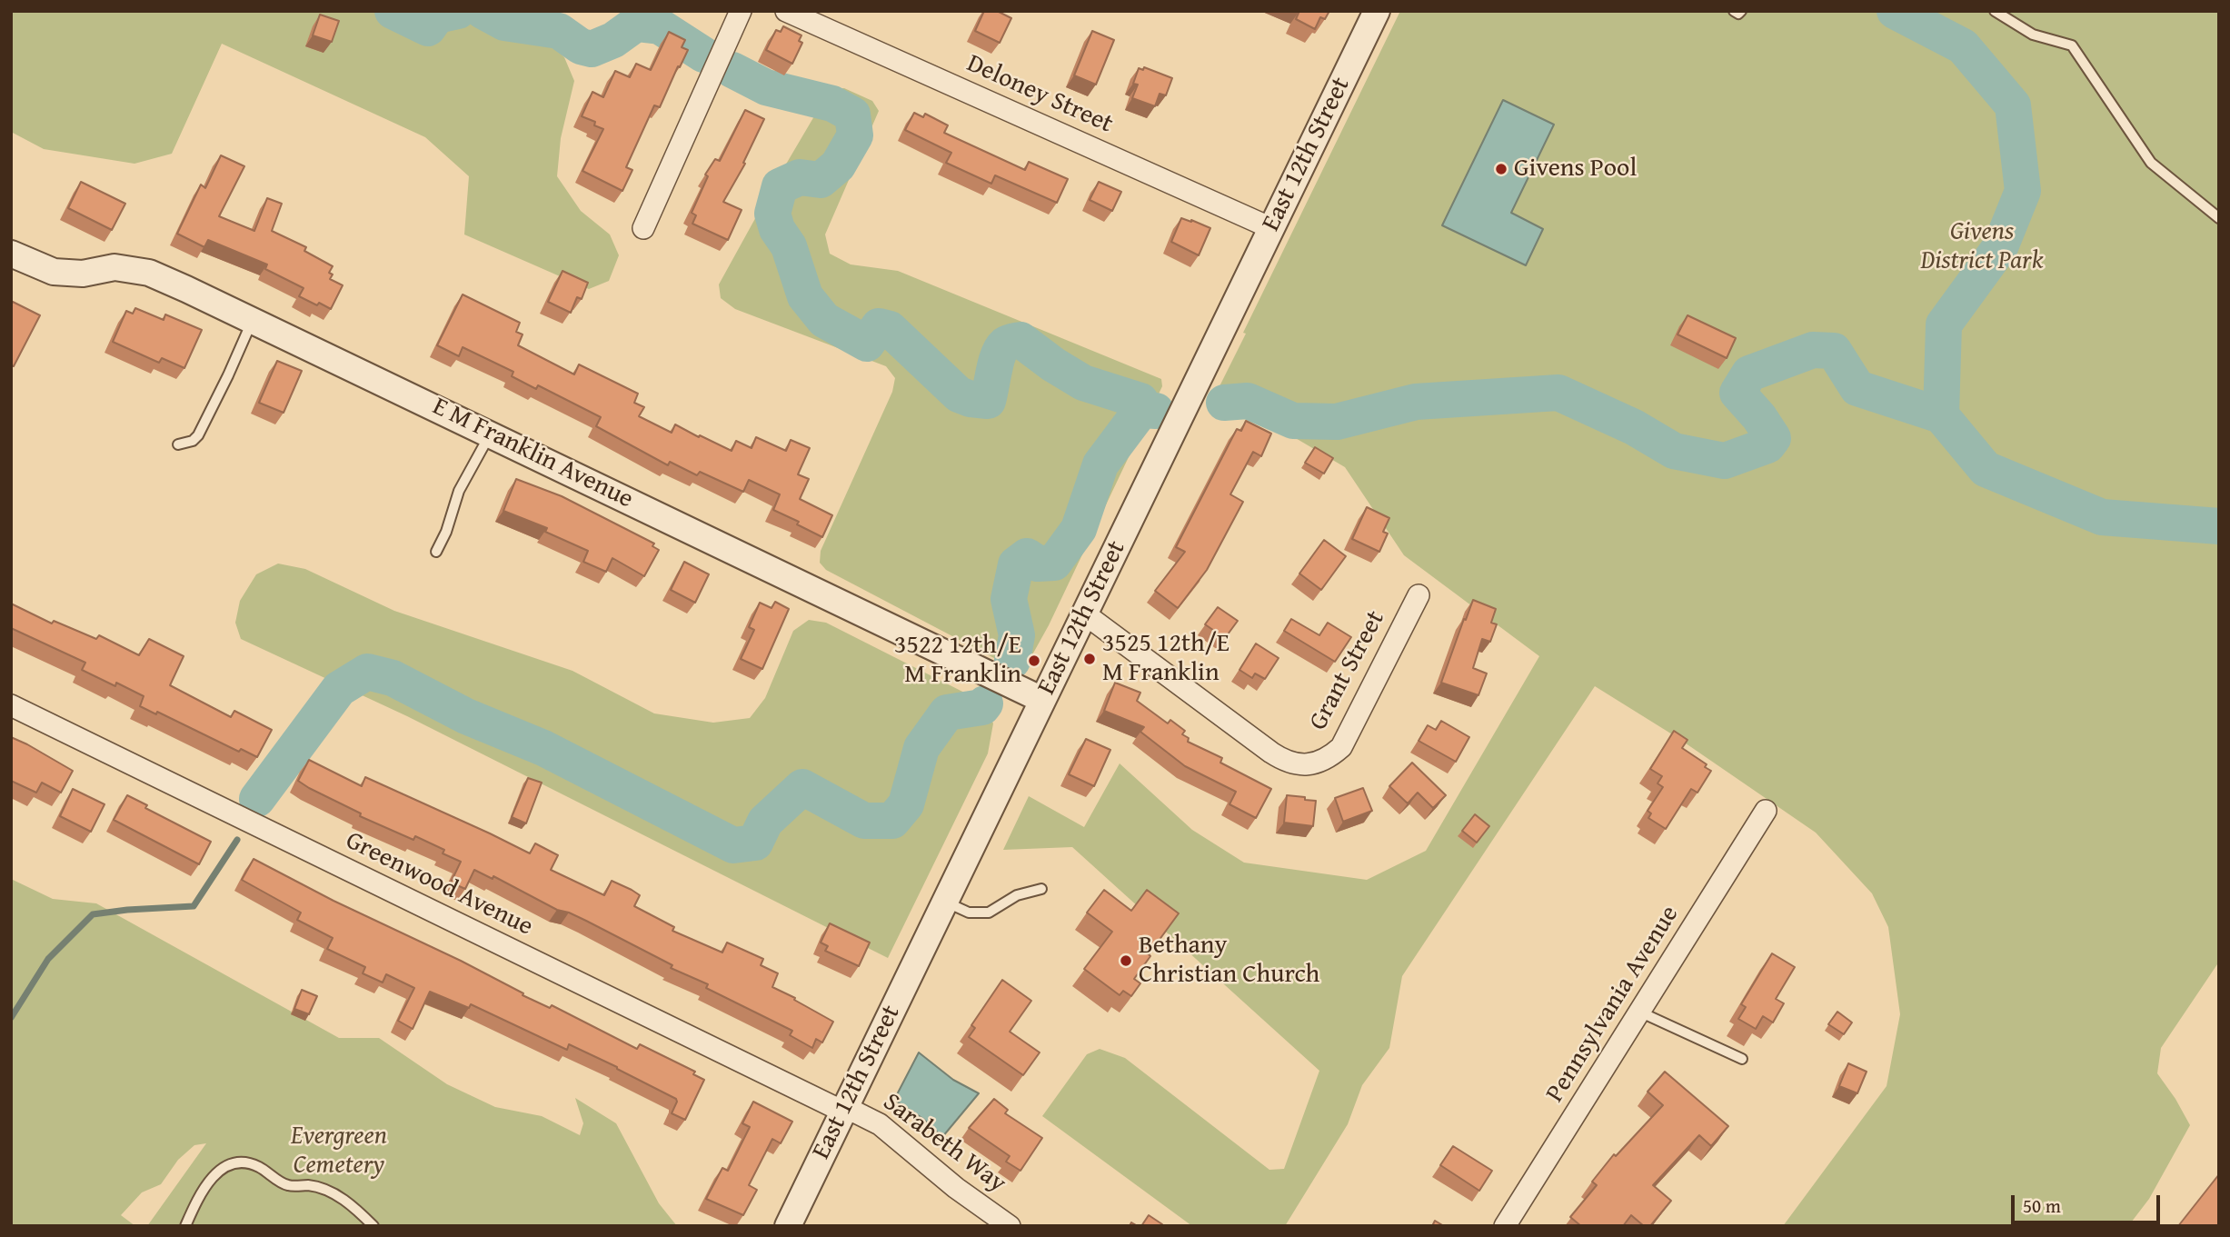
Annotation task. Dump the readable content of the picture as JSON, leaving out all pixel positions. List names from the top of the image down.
{
  "streets": {
    "street": [
      "Deloney Street",
      "East 12th Street",
      "E M Franklin Avenue",
      "Grant Street",
      "Greenwood Avenue",
      "Pennsylvania Avenue",
      "Sarabeth Way"
    ]
  },
  "crossings": [
    ["Deloney Street", "East 12th Street"],
    ["East 12th Street", "E M Franklin Avenue"],
    ["East 12th Street", "Grant Street"],
    ["East 12th Street", "Greenwood Avenue"],
    ["East 12th Street", "Sarabeth Way"],
    ["Greenwood Avenue", "Sarabeth Way"]
  ],
  "parks": ["Givens District Park", "Evergreen Cemetery"],
  "places": [
    "Givens Pool",
    "3525 12th/E M Franklin",
    "3522 12th/E M Franklin",
    "Bethany Christian Church"
  ],
  "scale_bar": "50 m"
}
